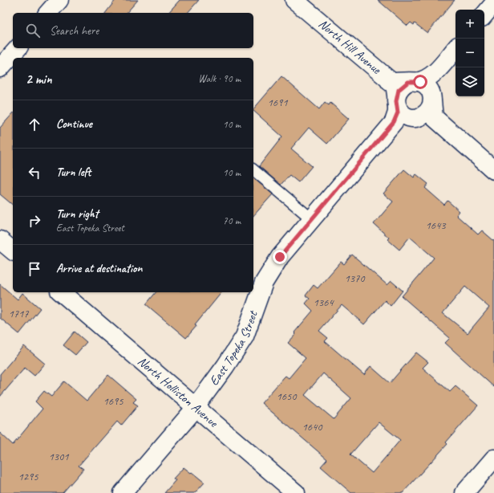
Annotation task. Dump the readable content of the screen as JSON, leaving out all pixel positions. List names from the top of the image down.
{
  "streets": {
    "street": ["North Hill Avenue", "East Topeka Street", "North Holliston Avenue"]
  },
  "crossings": [
    ["North Hill Avenue", "East Topeka Street"],
    ["East Topeka Street", "North Holliston Avenue"]
  ],
  "house_numbers": [
    "1691",
    "1643",
    "1370",
    "1364",
    "1717",
    "1650",
    "1695",
    "1640",
    "1301",
    "1295"
  ],
  "page": {
    "map_buttons": ["+", "−"],
    "search": "Search here",
    "heading": ["2 min", "Walk · 90 m"],
    "list": [
      ["Continue", "10 m"],
      ["Turn left", "10 m"],
      ["Turn right", "East Topeka Street", "70 m"],
      "Arrive at destination"
    ]
  }
}
